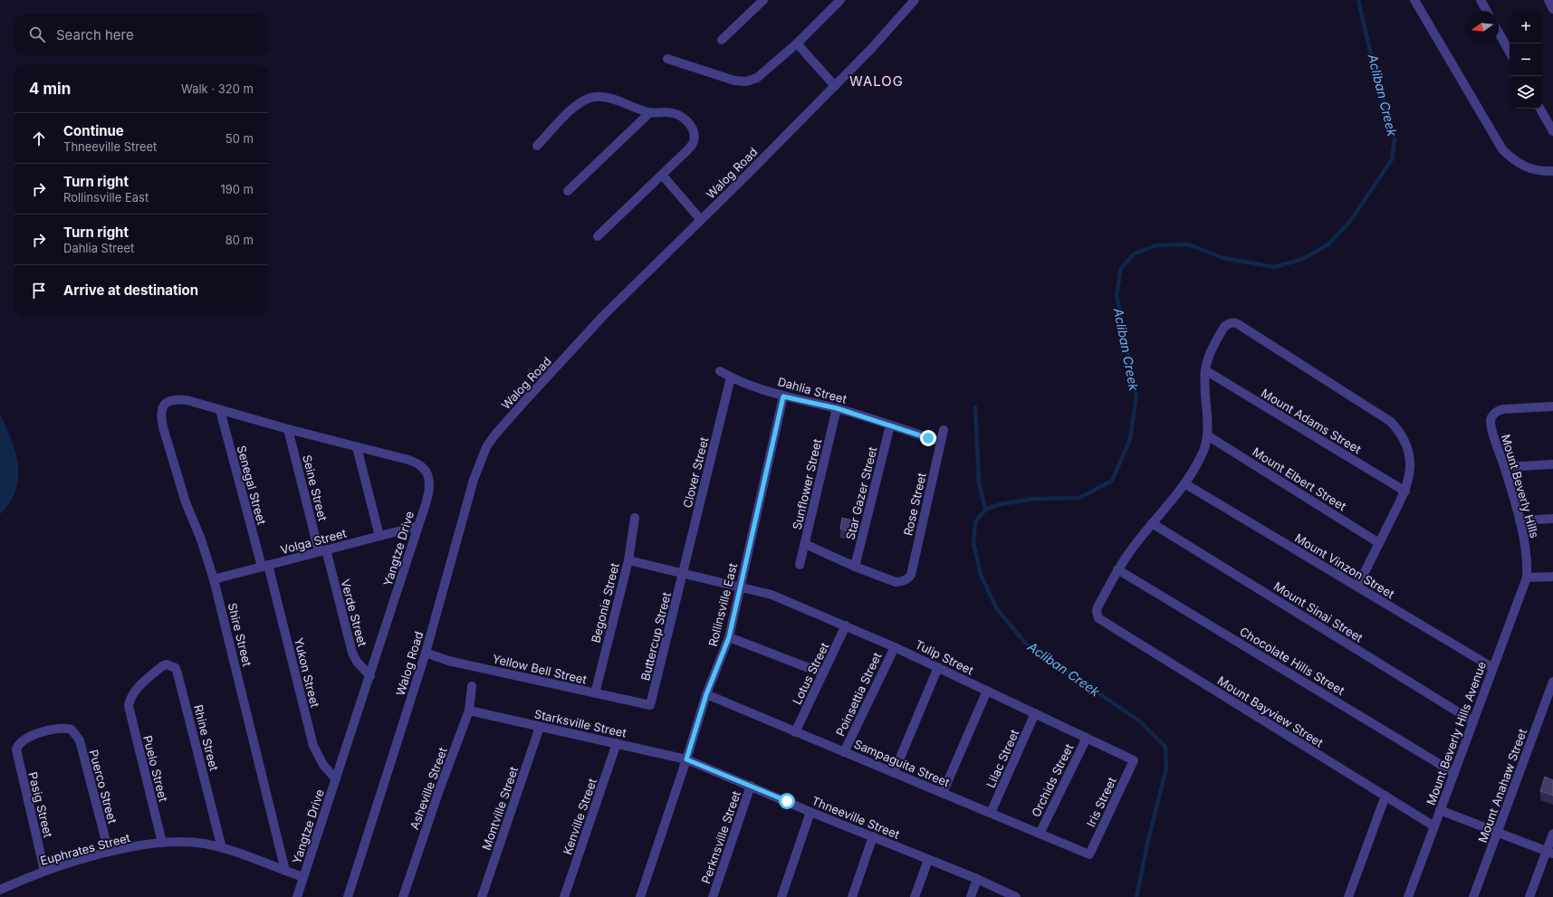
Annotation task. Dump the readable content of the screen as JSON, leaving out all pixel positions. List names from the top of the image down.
{
  "streets": {
    "street": [
      "Walog Road",
      "Dahlia Street",
      "Mount Adams Street",
      "Clover Street",
      "Mount Elbert Street",
      "Sunflower Street",
      "Senegal Street",
      "Mount Beverly Hills",
      "Seine Street",
      "Star Gazer Street",
      "Rose Street",
      "Volga Street",
      "Yangtze Drive",
      "Mount Vinzon Street",
      "Begonia Street",
      "Rollinsville East",
      "Mount Sinai Street",
      "Verde Street",
      "Shire Street",
      "Buttercup Street",
      "Tulip Street",
      "Chocolate Hills Street",
      "Yellow Bell Street",
      "Yukon Street",
      "Lotus Street",
      "Poinsettia Street",
      "Mount Bayview Street",
      "Starksville Street",
      "Mount Beverly Hills Avenue",
      "Rhine Street",
      "Lilac Street",
      "Sampaguita Street",
      "Puelo Street",
      "Orchids Street",
      "Mount Anahaw Street",
      "Puerco Street",
      "Asheville Street",
      "Iris Street",
      "Pasig Street",
      "Montville Street",
      "Kenville Street",
      "Thneeville Street",
      "Perknsville Street",
      "Euphrates Street"
    ]
  },
  "crossings": [
    ["Walog Road", "Yellow Bell Street"],
    ["Dahlia Street", "Clover Street"],
    ["Dahlia Street", "Sunflower Street"],
    ["Dahlia Street", "Star Gazer Street"],
    ["Dahlia Street", "Rose Street"],
    ["Dahlia Street", "Rollinsville East"],
    ["Clover Street", "Buttercup Street"],
    ["Clover Street", "Tulip Street"],
    ["Senegal Street", "Volga Street"],
    ["Senegal Street", "Yangtze Drive"],
    ["Senegal Street", "Yukon Street"],
    ["Mount Beverly Hills", "Mount Beverly Hills Avenue"],
    ["Seine Street", "Volga Street"],
    ["Seine Street", "Yangtze Drive"],
    ["Seine Street", "Verde Street"],
    ["Star Gazer Street", "Rose Street"],
    ["Volga Street", "Yangtze Drive"],
    ["Volga Street", "Verde Street"],
    ["Volga Street", "Shire Street"],
    ["Volga Street", "Yukon Street"],
    ["Yangtze Drive", "Verde Street"],
    ["Yangtze Drive", "Shire Street"],
    ["Yangtze Drive", "Yukon Street"],
    ["Yangtze Drive", "Euphrates Street"],
    ["Mount Vinzon Street", "Mount Beverly Hills Avenue"],
    ["Begonia Street", "Tulip Street"],
    ["Begonia Street", "Yellow Bell Street"],
    ["Rollinsville East", "Tulip Street"],
    ["Rollinsville East", "Starksville Street"],
    ["Rollinsville East", "Sampaguita Street"],
    ["Rollinsville East", "Thneeville Street"],
    ["Mount Sinai Street", "Mount Beverly Hills Avenue"],
    ["Shire Street", "Euphrates Street"],
    ["Buttercup Street", "Tulip Street"],
    ["Buttercup Street", "Yellow Bell Street"],
    ["Tulip Street", "Lotus Street"],
    ["Tulip Street", "Poinsettia Street"],
    ["Tulip Street", "Lilac Street"],
    ["Tulip Street", "Orchids Street"],
    ["Tulip Street", "Iris Street"],
    ["Chocolate Hills Street", "Mount Bayview Street"],
    ["Chocolate Hills Street", "Mount Beverly Hills Avenue"],
    ["Lotus Street", "Sampaguita Street"],
    ["Poinsettia Street", "Sampaguita Street"],
    ["Mount Bayview Street", "Mount Beverly Hills Avenue"],
    ["Starksville Street", "Asheville Street"],
    ["Starksville Street", "Montville Street"],
    ["Starksville Street", "Kenville Street"],
    ["Starksville Street", "Thneeville Street"],
    ["Rhine Street", "Puelo Street"],
    ["Rhine Street", "Euphrates Street"],
    ["Lilac Street", "Sampaguita Street"],
    ["Sampaguita Street", "Orchids Street"],
    ["Sampaguita Street", "Iris Street"],
    ["Puelo Street", "Euphrates Street"],
    ["Puerco Street", "Pasig Street"],
    ["Puerco Street", "Euphrates Street"],
    ["Pasig Street", "Euphrates Street"],
    ["Thneeville Street", "Perknsville Street"]
  ],
  "districts": ["WALOG"],
  "water": ["Acliban Creek"],
  "north": "left",
  "page": {
    "map_buttons": ["+", "−"],
    "search": "Search here",
    "heading": ["4 min", "Walk · 320 m"],
    "list": [
      ["Continue", "Thneeville Street", "50 m"],
      ["Turn right", "Rollinsville East", "190 m"],
      ["Turn right", "Dahlia Street", "80 m"],
      "Arrive at destination"
    ]
  }
}
